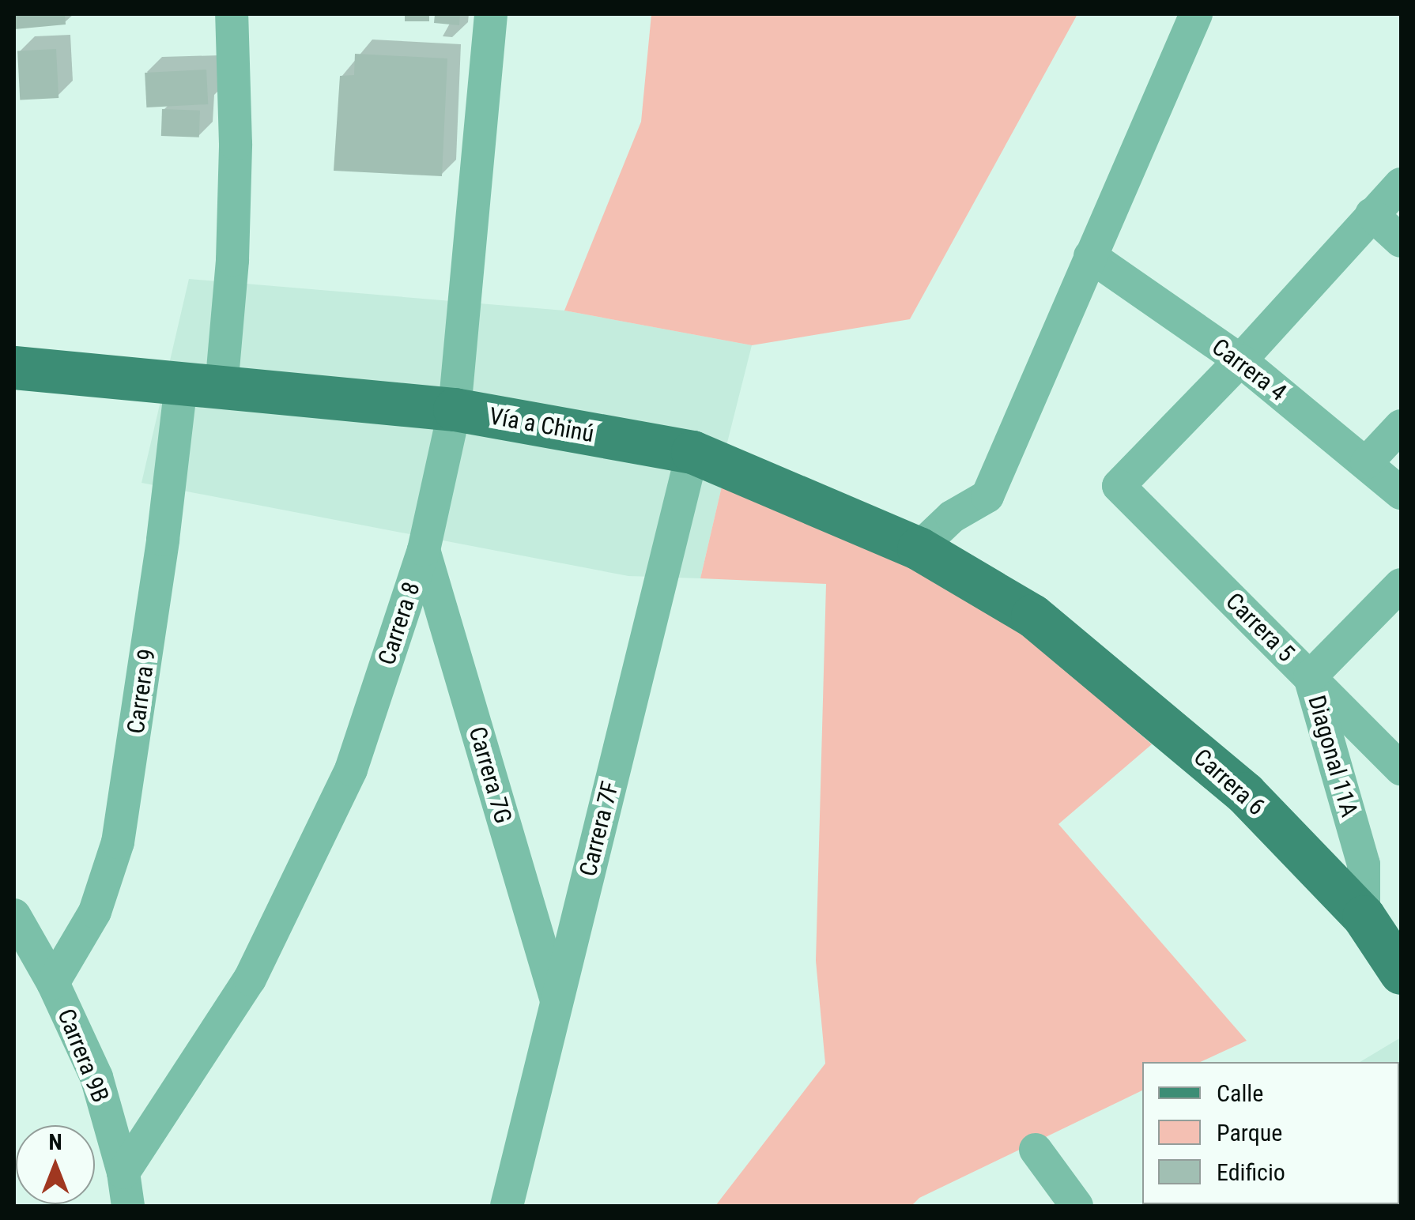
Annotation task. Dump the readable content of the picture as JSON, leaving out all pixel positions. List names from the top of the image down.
{
  "streets": {
    "main road": ["Vía a Chinú", "Carrera 6"],
    "street": [
      "Carrera 4",
      "Carrera 8",
      "Carrera 5",
      "Carrera 9",
      "Diagonal 11A",
      "Carrera 7G",
      "Carrera 7F",
      "Carrera 9B"
    ]
  },
  "crossings": [
    ["Carrera 4", "Carrera 5"],
    ["Vía a Chinú", "Carrera 8"],
    ["Vía a Chinú", "Carrera 9"],
    ["Vía a Chinú", "Carrera 6"],
    ["Vía a Chinú", "Carrera 7F"],
    ["Carrera 8", "Carrera 7G"],
    ["Carrera 8", "Carrera 9B"],
    ["Carrera 5", "Diagonal 11A"],
    ["Carrera 9", "Carrera 9B"],
    ["Diagonal 11A", "Carrera 6"],
    ["Carrera 7G", "Carrera 7F"]
  ],
  "legend": ["Calle", "Parque", "Edificio"],
  "north": "top"
}
